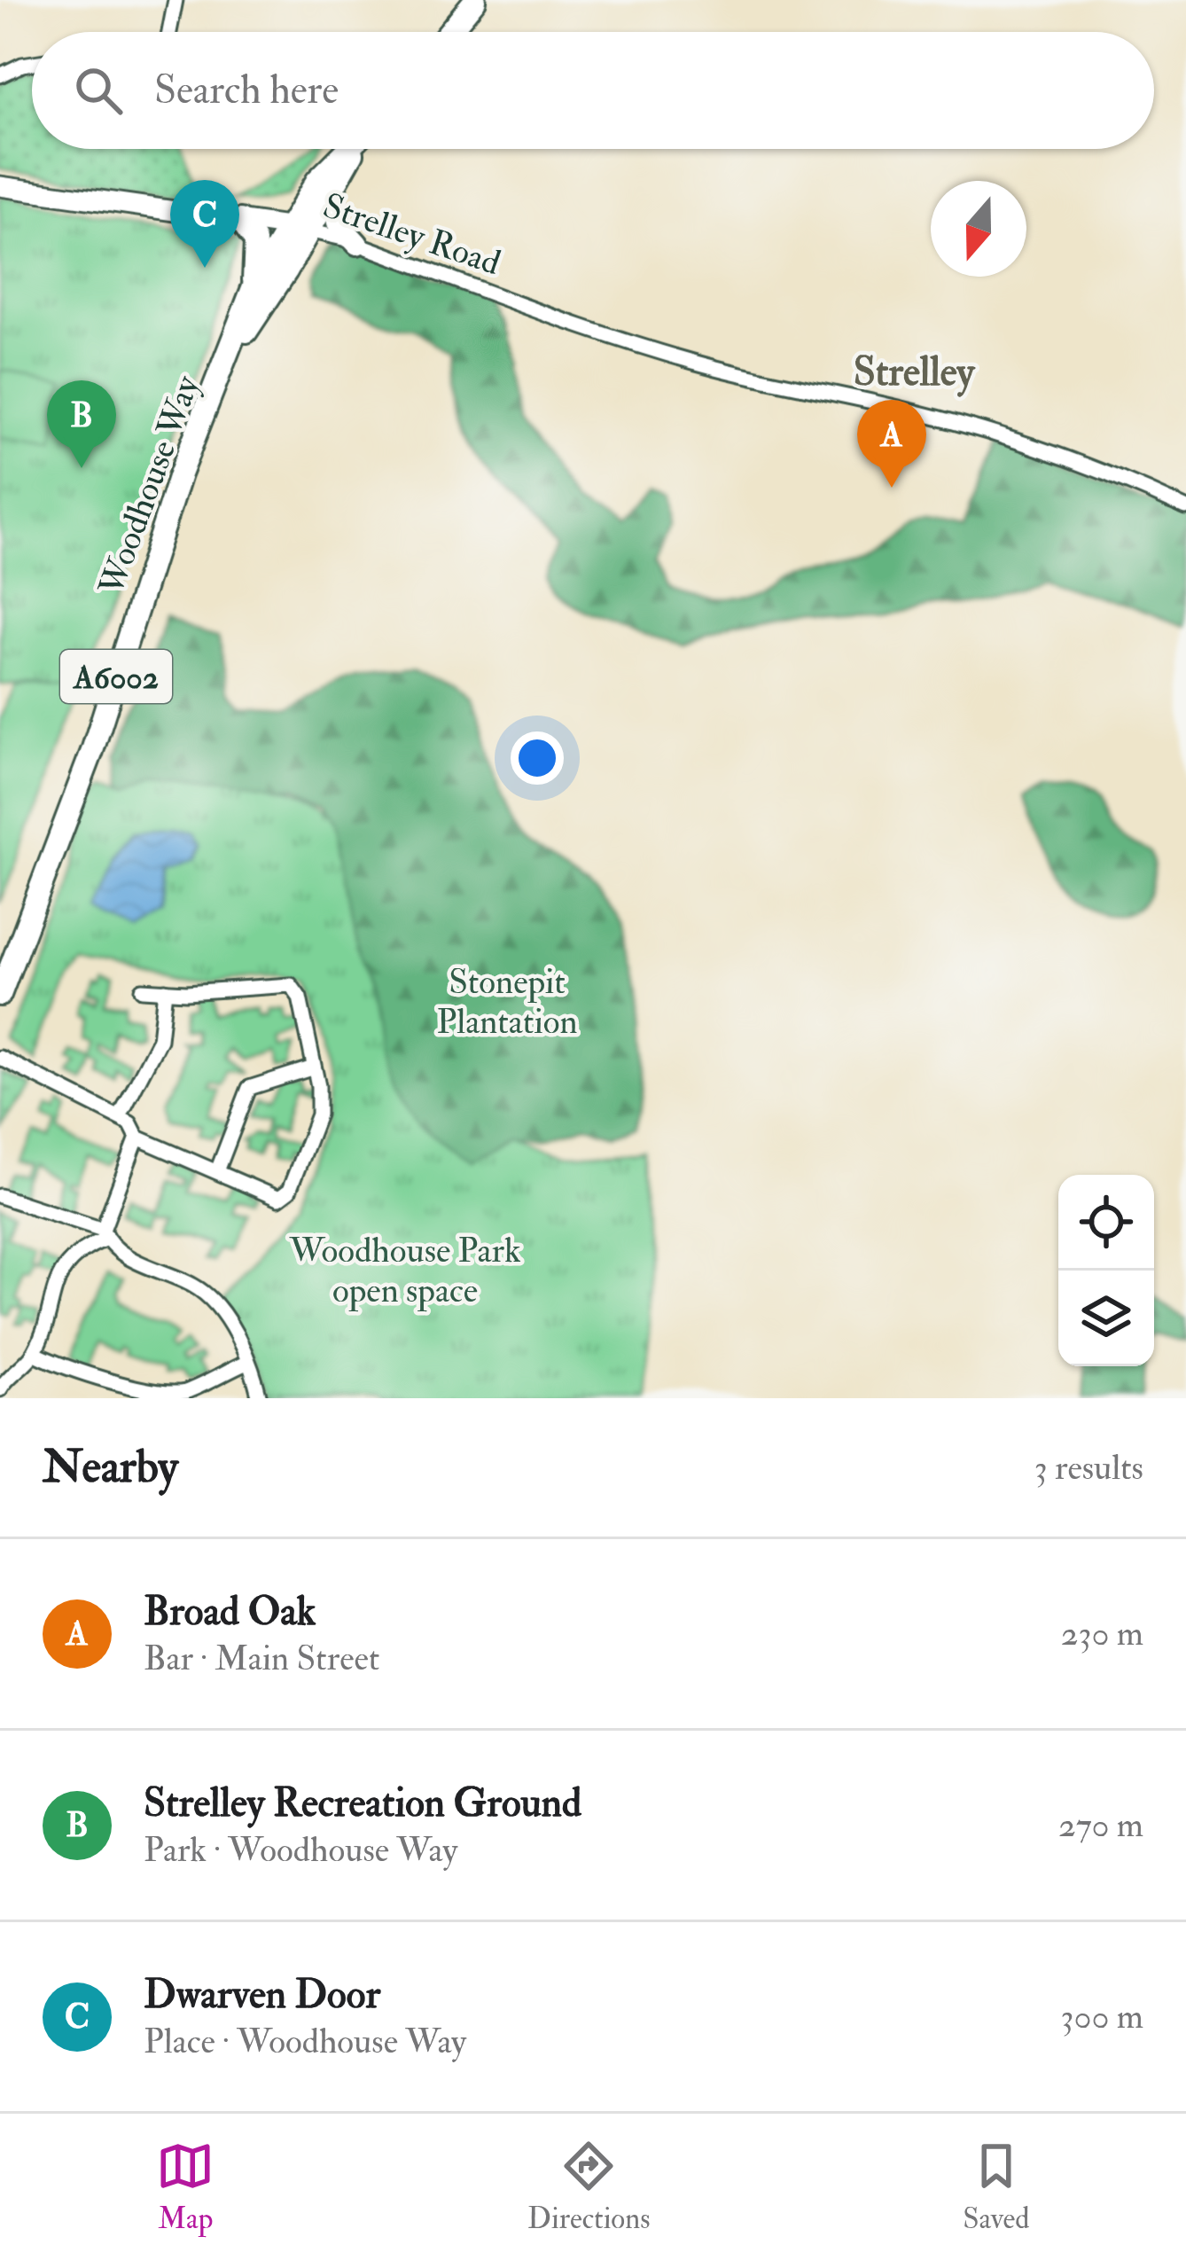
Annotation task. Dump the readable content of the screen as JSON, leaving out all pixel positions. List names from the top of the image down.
{
  "streets": {
    "main road": ["Strelley Road", "Woodhouse Way", "A6002"]
  },
  "crossings": [
    ["Strelley Road", "Woodhouse Way"],
    ["Strelley Road", "A6002"],
    ["Woodhouse Way", "A6002"]
  ],
  "districts": ["Strelley"],
  "parks": ["Stonepit Plantation", "Woodhouse Park open space"],
  "north": "bottom",
  "page": {
    "search": "Search here",
    "pins": ["C", "B", "A"],
    "heading": ["Nearby", "3 results"],
    "list": [
      {
        "mark": "A",
        "name": "Broad Oak",
        "note": "Bar · Main Street",
        "value": "230 m"
      },
      {
        "mark": "B",
        "name": "Strelley Recreation Ground",
        "note": "Park · Woodhouse Way",
        "value": "270 m"
      },
      {
        "mark": "C",
        "name": "Dwarven Door",
        "note": "Place · Woodhouse Way",
        "value": "300 m"
      }
    ],
    "nav": ["Map", "Directions", "Saved"]
  }
}
